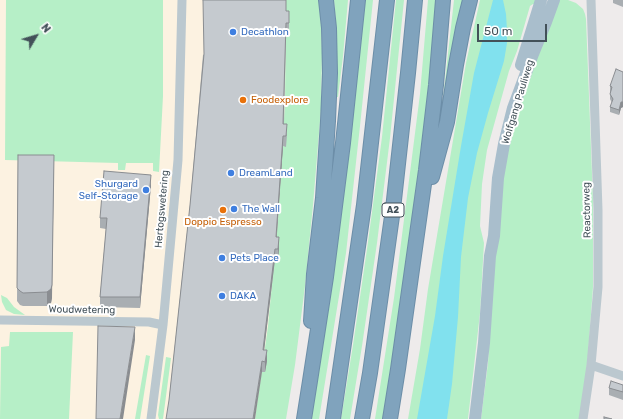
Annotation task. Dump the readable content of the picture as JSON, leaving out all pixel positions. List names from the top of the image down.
{
  "streets": {
    "highway": ["A2"],
    "main road": ["Wolfgang Pauliweg"],
    "street": ["Hertogswetering", "Reactorweg", "Woudwetering"]
  },
  "crossings": [
    ["Hertogswetering", "Woudwetering"]
  ],
  "places": [
    "Decathlon",
    "Foodexplore",
    "DreamLand",
    "Shurgard Self-Storage",
    "The Wall",
    "Doppio Espresso",
    "Pets Place",
    "DAKA"
  ],
  "scale_bar": "50 m",
  "north": "top right"
}
